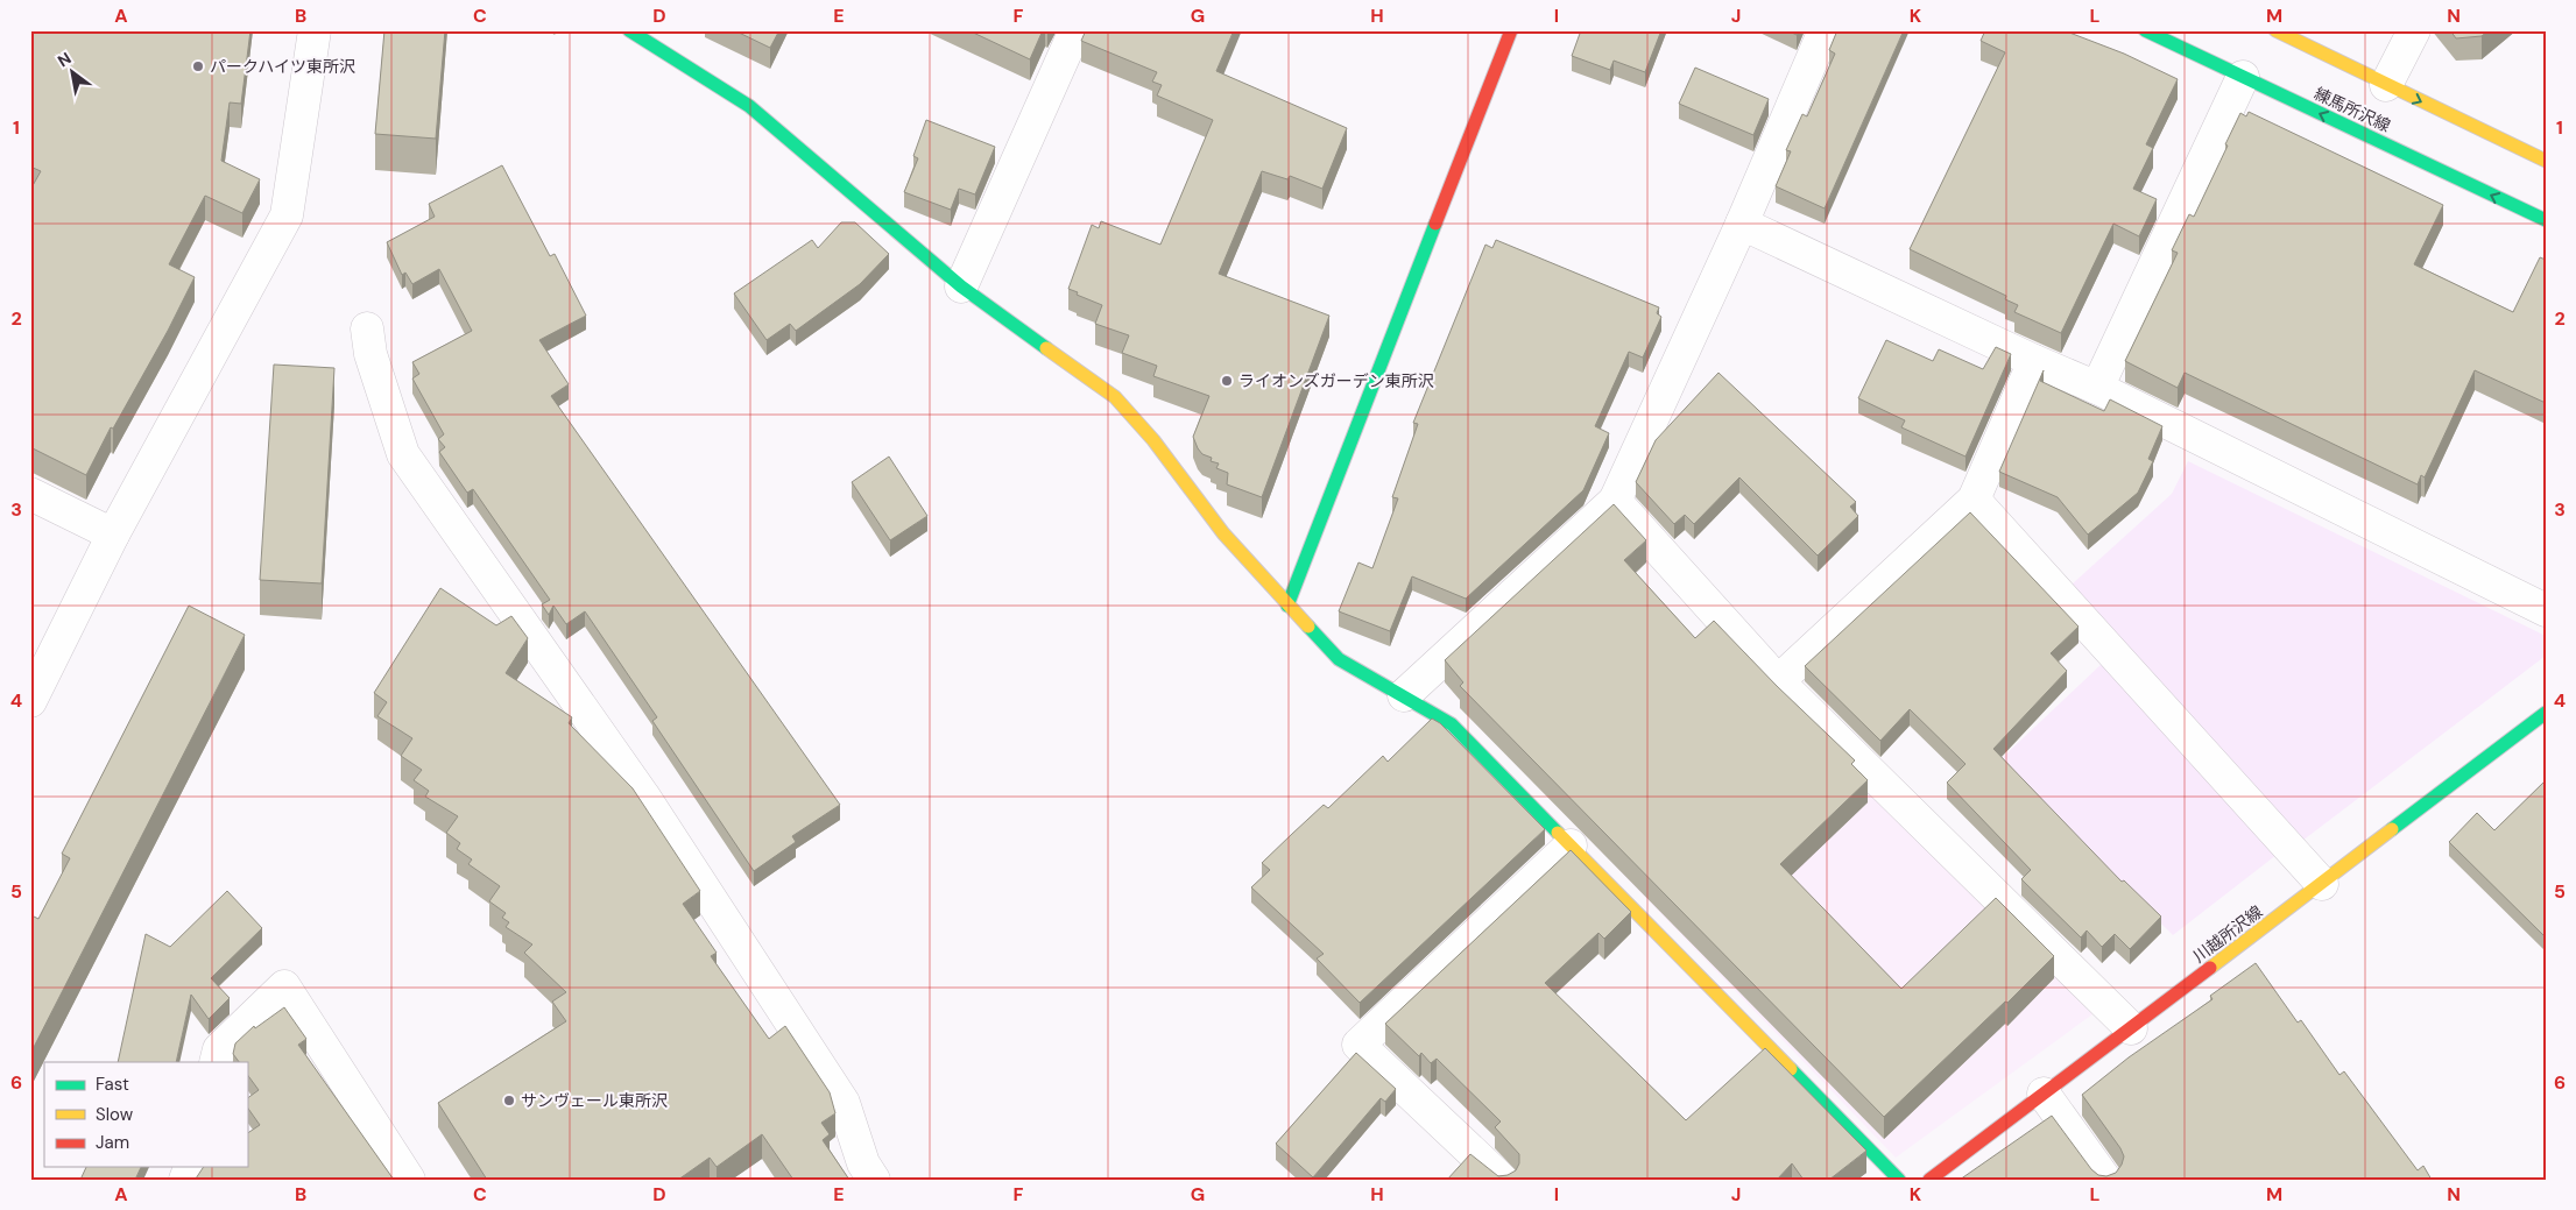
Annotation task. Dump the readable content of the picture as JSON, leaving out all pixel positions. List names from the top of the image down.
{
  "streets": {
    "street": ["練馬所沢線", "川越所沢線"]
  },
  "places": ["パークハイツ東所沢", "ライオンズガーデン東所沢", "サンヴェール東所沢"],
  "legend": ["Fast", "Slow", "Jam"],
  "north": "top left",
  "grid": {
    "columns": [
      "A",
      "B",
      "C",
      "D",
      "E",
      "F",
      "G",
      "H",
      "I",
      "J",
      "K",
      "L",
      "M",
      "N"
    ],
    "rows": [
      "1",
      "2",
      "3",
      "4",
      "5",
      "6"
    ]
  }
}
